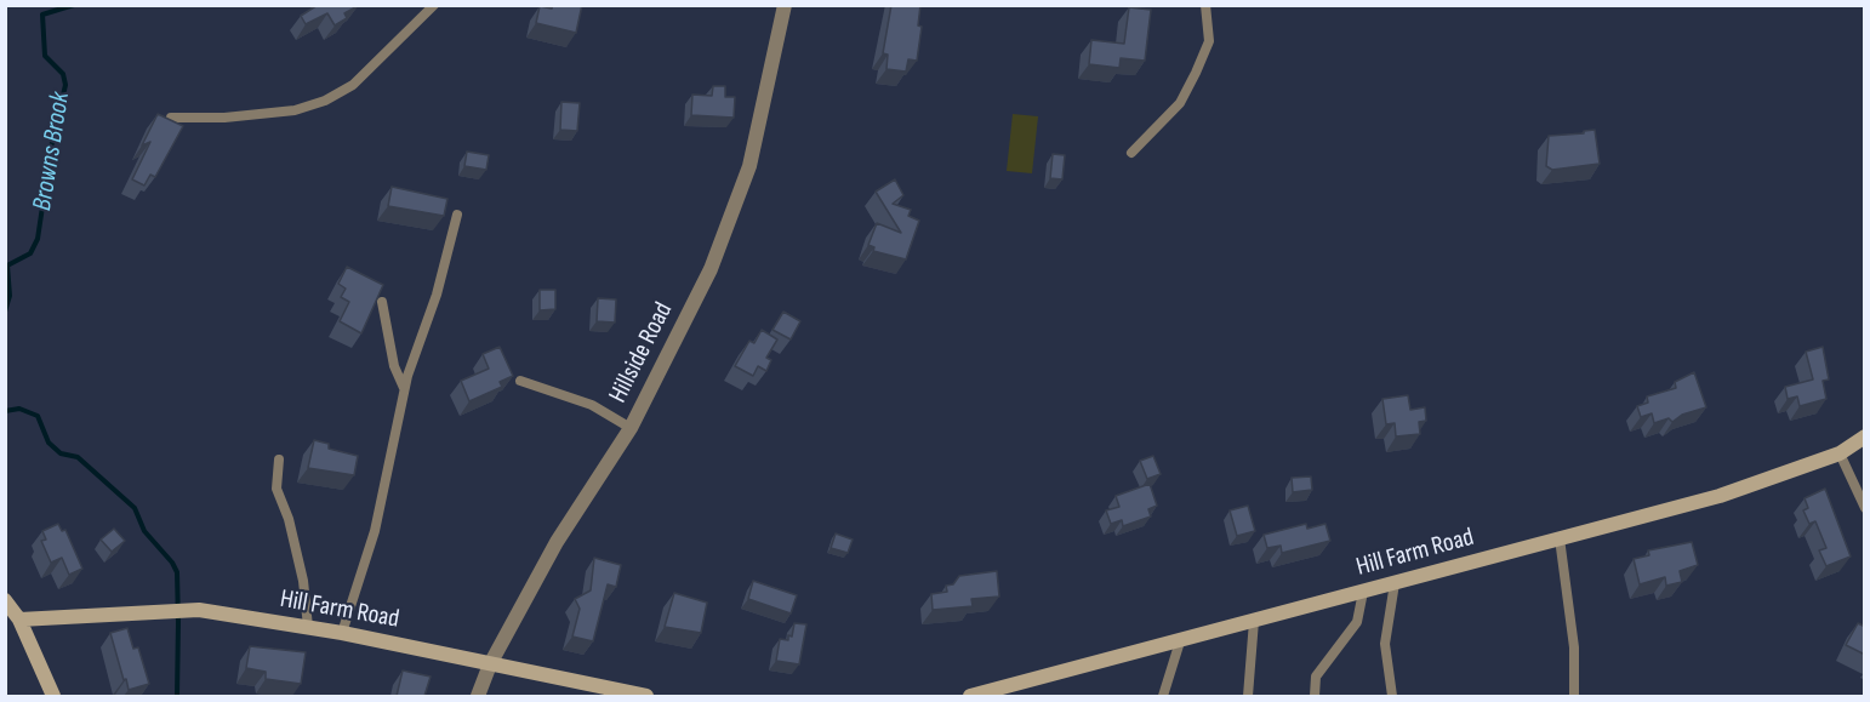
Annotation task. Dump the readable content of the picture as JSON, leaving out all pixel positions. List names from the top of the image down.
{
  "streets": {
    "main road": ["Hill Farm Road"],
    "street": ["Hillside Road"]
  },
  "crossings": [
    ["Hillside Road", "Hill Farm Road"]
  ],
  "water": ["Browns Brook"]
}
